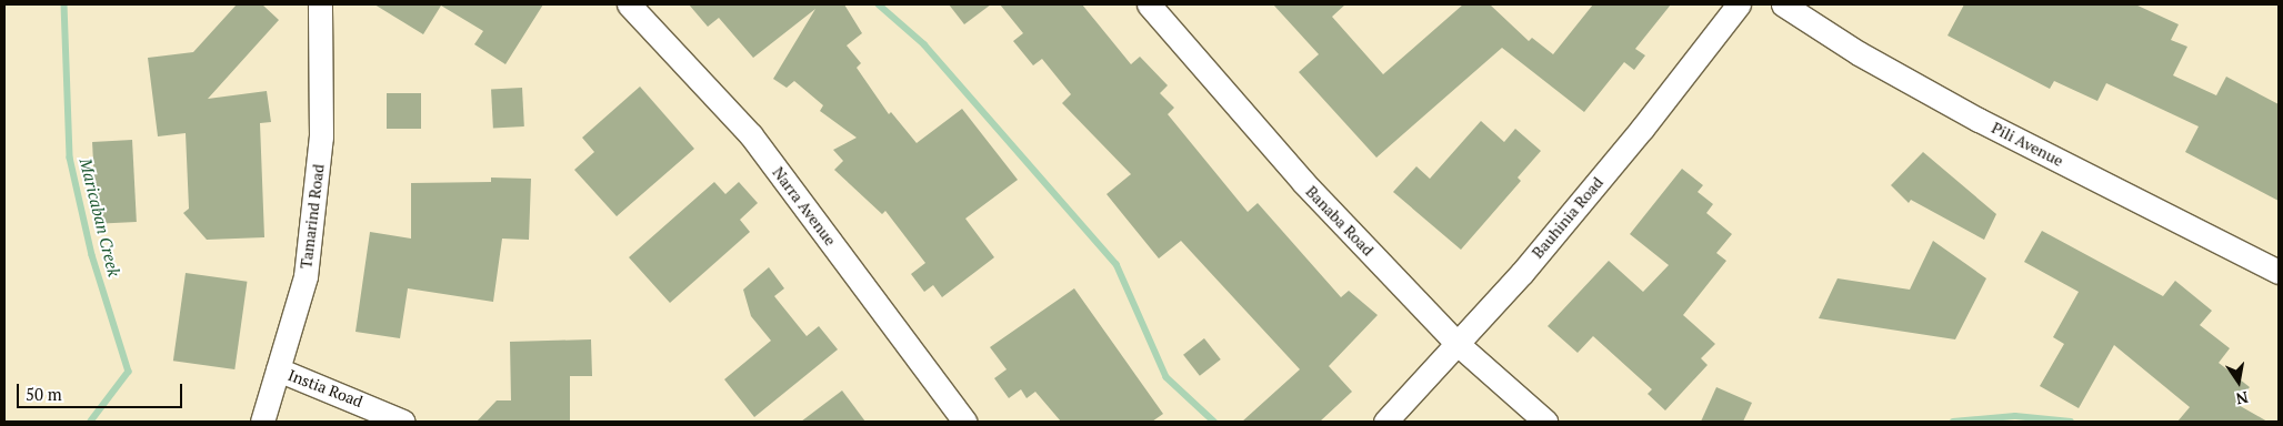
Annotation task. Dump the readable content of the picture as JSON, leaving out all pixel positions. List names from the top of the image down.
{
  "streets": {
    "street": [
      "Pili Avenue",
      "Narra Avenue",
      "Tamarind Road",
      "Bauhinia Road",
      "Banaba Road",
      "Instia Road"
    ]
  },
  "crossings": [
    ["Tamarind Road", "Instia Road"],
    ["Bauhinia Road", "Banaba Road"]
  ],
  "water": ["Maricaban Creek"],
  "scale_bar": "50 m",
  "north": "bottom"
}
